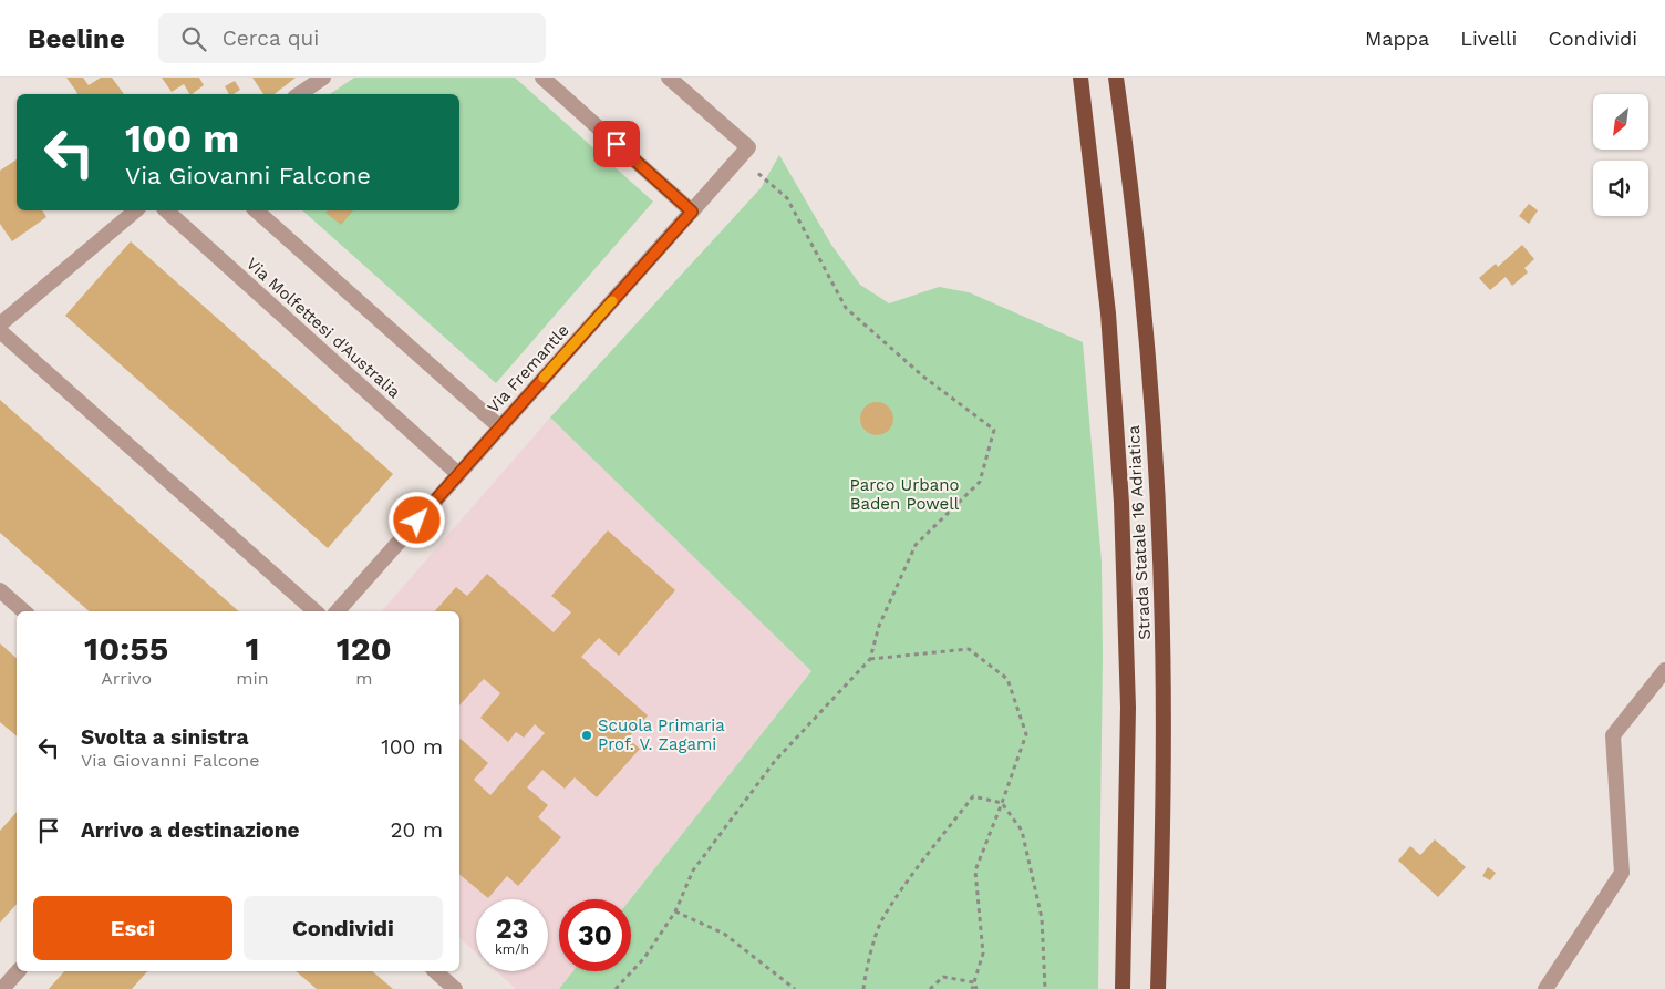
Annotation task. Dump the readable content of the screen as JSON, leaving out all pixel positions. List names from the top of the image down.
{
  "streets": {
    "highway": ["Strada Statale 16 Adriatica"],
    "street": ["Via Molfettesi d'Australia", "Via Fremantle"]
  },
  "crossings": [
    ["Via Molfettesi d'Australia", "Via Fremantle"]
  ],
  "parks": ["Parco Urbano Baden Powell"],
  "places": ["Scuola Primaria Prof. V. Zagami"],
  "north": "bottom left",
  "page": {
    "header": "Beeline",
    "search": "Cerca qui",
    "nav": ["Mappa", "Livelli", "Condividi"],
    "turn": ["100 m", "Via Giovanni Falcone"],
    "eta": [
      "10:55",
      "Arrivo",
      "1",
      "min",
      "120",
      "m"
    ],
    "list": [
      {
        "name": "Svolta a sinistra",
        "note": "Via Giovanni Falcone",
        "value": "100 m"
      },
      {
        "name": "Arrivo a destinazione",
        "value": "20 m"
      }
    ],
    "buttons": ["Esci", "Condividi"],
    "speed": "23 km/h",
    "limit": "30"
  }
}
